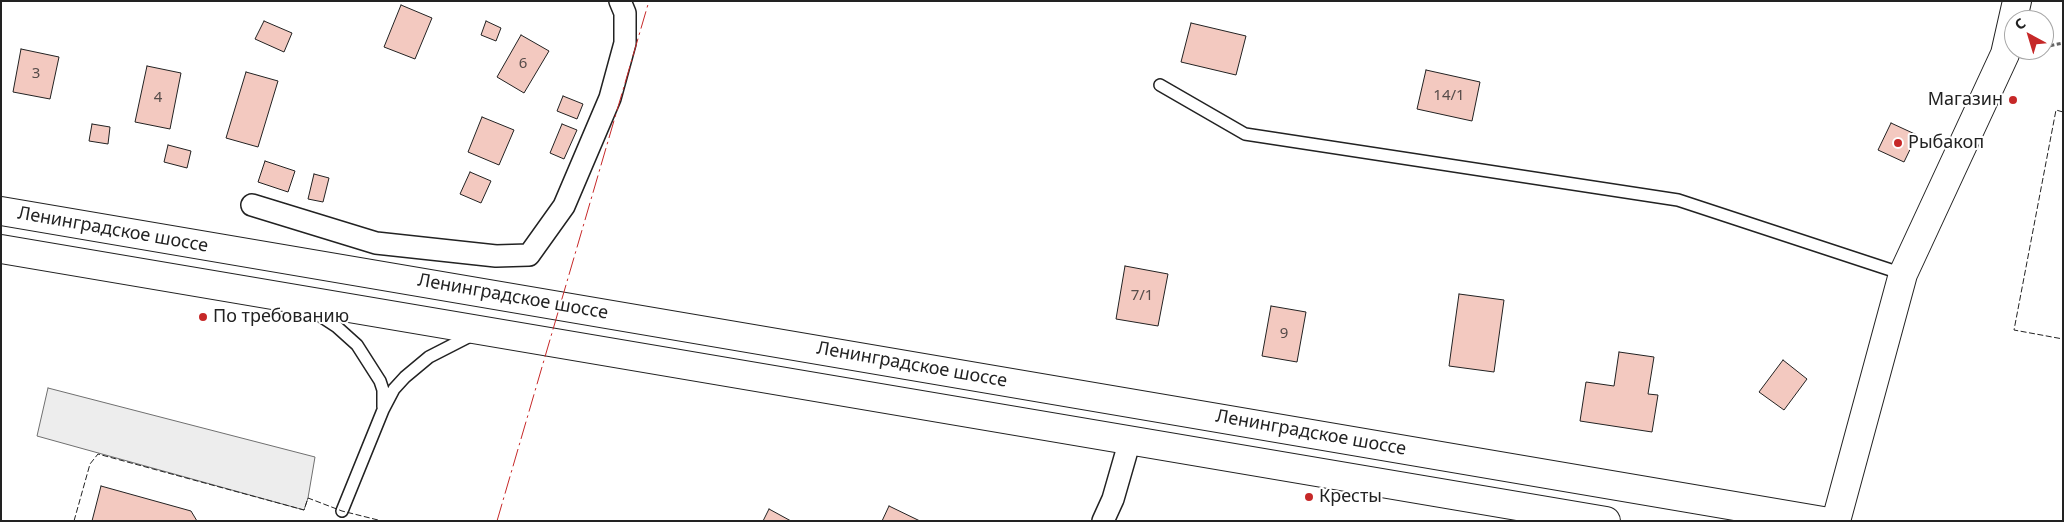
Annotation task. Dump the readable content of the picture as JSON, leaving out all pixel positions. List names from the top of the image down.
{
  "streets": {
    "main road": ["Ленинградское шоссе"]
  },
  "places": [
    "Магазин",
    "Рыбакоп",
    "По требованию",
    "Кресты"
  ],
  "house_numbers": [
    "6",
    "3",
    "14/1",
    "4",
    "7/1",
    "9"
  ],
  "north": "top left"
}
